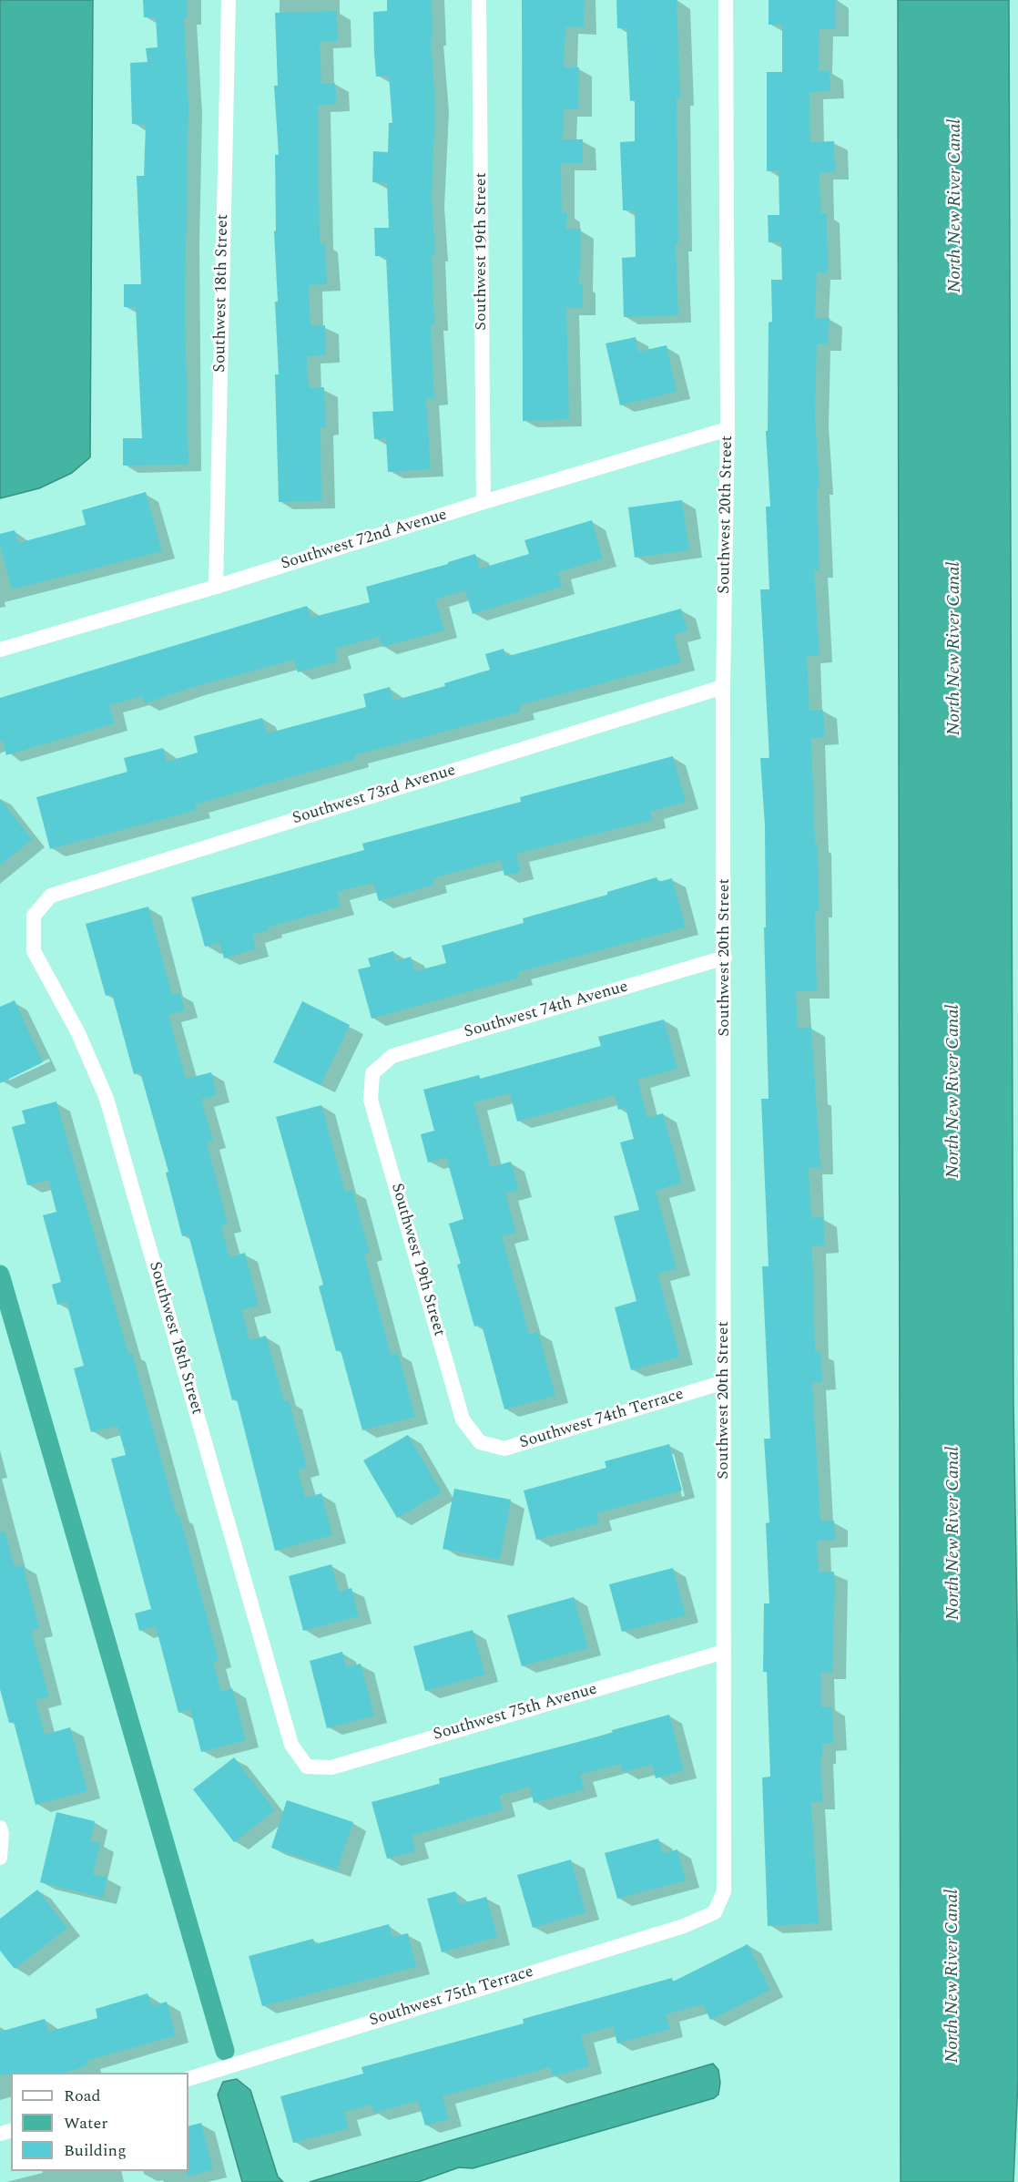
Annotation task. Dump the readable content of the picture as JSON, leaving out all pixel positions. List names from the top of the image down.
{
  "streets": {
    "street": [
      "Southwest 19th Street",
      "Southwest 18th Street",
      "Southwest 20th Street",
      "Southwest 72nd Avenue",
      "Southwest 73rd Avenue",
      "Southwest 74th Avenue",
      "Southwest 74th Terrace",
      "Southwest 75th Avenue",
      "Southwest 75th Terrace"
    ]
  },
  "crossings": [
    ["Southwest 19th Street", "Southwest 72nd Avenue"],
    ["Southwest 19th Street", "Southwest 74th Avenue"],
    ["Southwest 19th Street", "Southwest 74th Terrace"],
    ["Southwest 18th Street", "Southwest 72nd Avenue"],
    ["Southwest 18th Street", "Southwest 73rd Avenue"],
    ["Southwest 18th Street", "Southwest 75th Avenue"],
    ["Southwest 20th Street", "Southwest 72nd Avenue"],
    ["Southwest 20th Street", "Southwest 73rd Avenue"],
    ["Southwest 20th Street", "Southwest 74th Avenue"],
    ["Southwest 20th Street", "Southwest 74th Terrace"],
    ["Southwest 20th Street", "Southwest 75th Avenue"],
    ["Southwest 20th Street", "Southwest 75th Terrace"]
  ],
  "water": ["North New River Canal"],
  "legend": ["Road", "Water", "Building"]
}
